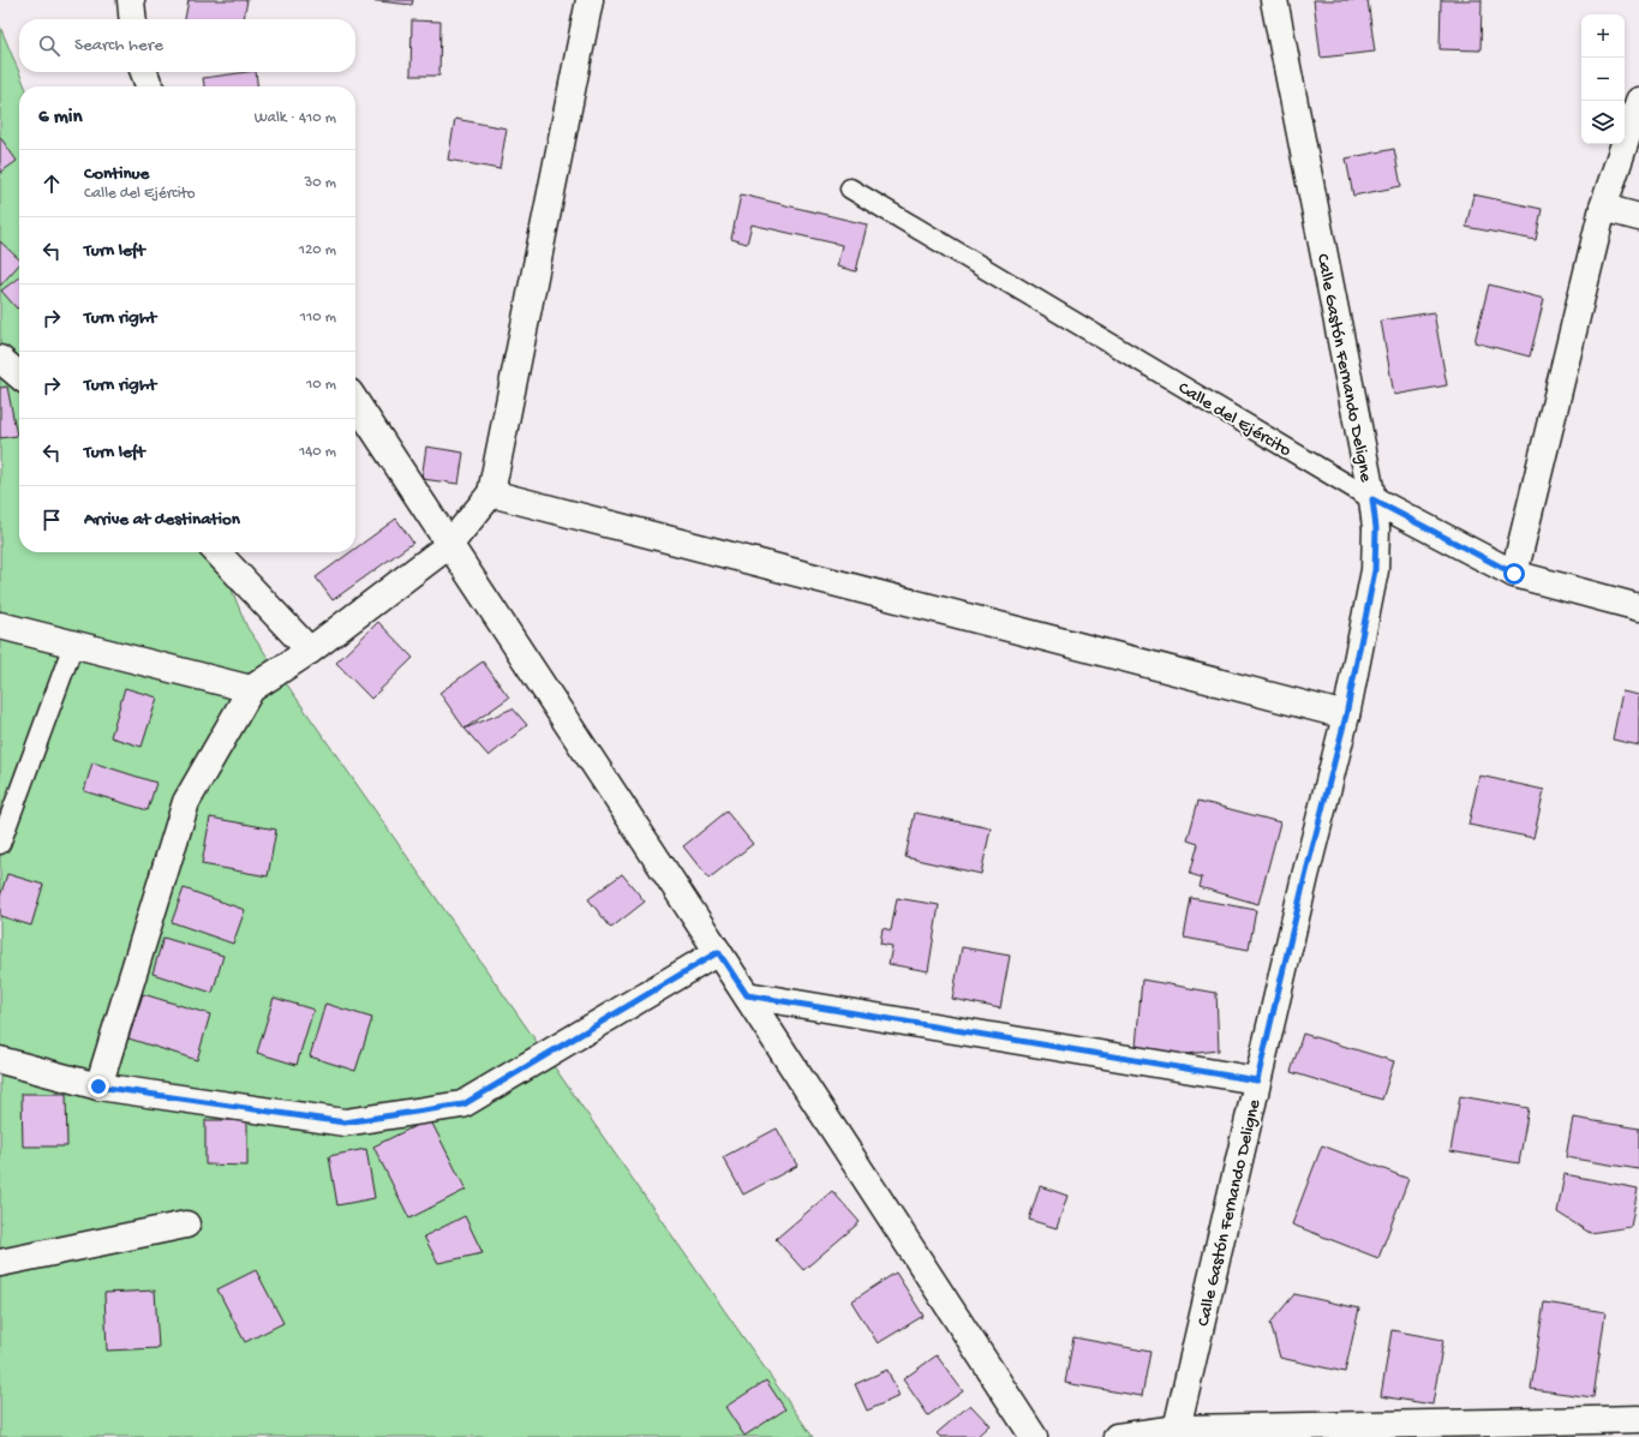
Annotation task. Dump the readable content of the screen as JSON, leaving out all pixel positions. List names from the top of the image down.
{
  "streets": {
    "street": ["Calle Gastón Fernando Deligne", "Calle del Ejército"]
  },
  "crossings": [
    ["Calle Gastón Fernando Deligne", "Calle del Ejército"]
  ],
  "page": {
    "map_buttons": ["+", "−"],
    "search": "Search here",
    "heading": ["6 min", "Walk · 410 m"],
    "list": [
      ["Continue", "Calle del Ejército", "30 m"],
      ["Turn left", "120 m"],
      ["Turn right", "110 m"],
      ["Turn right", "10 m"],
      ["Turn left", "140 m"],
      "Arrive at destination"
    ]
  }
}
